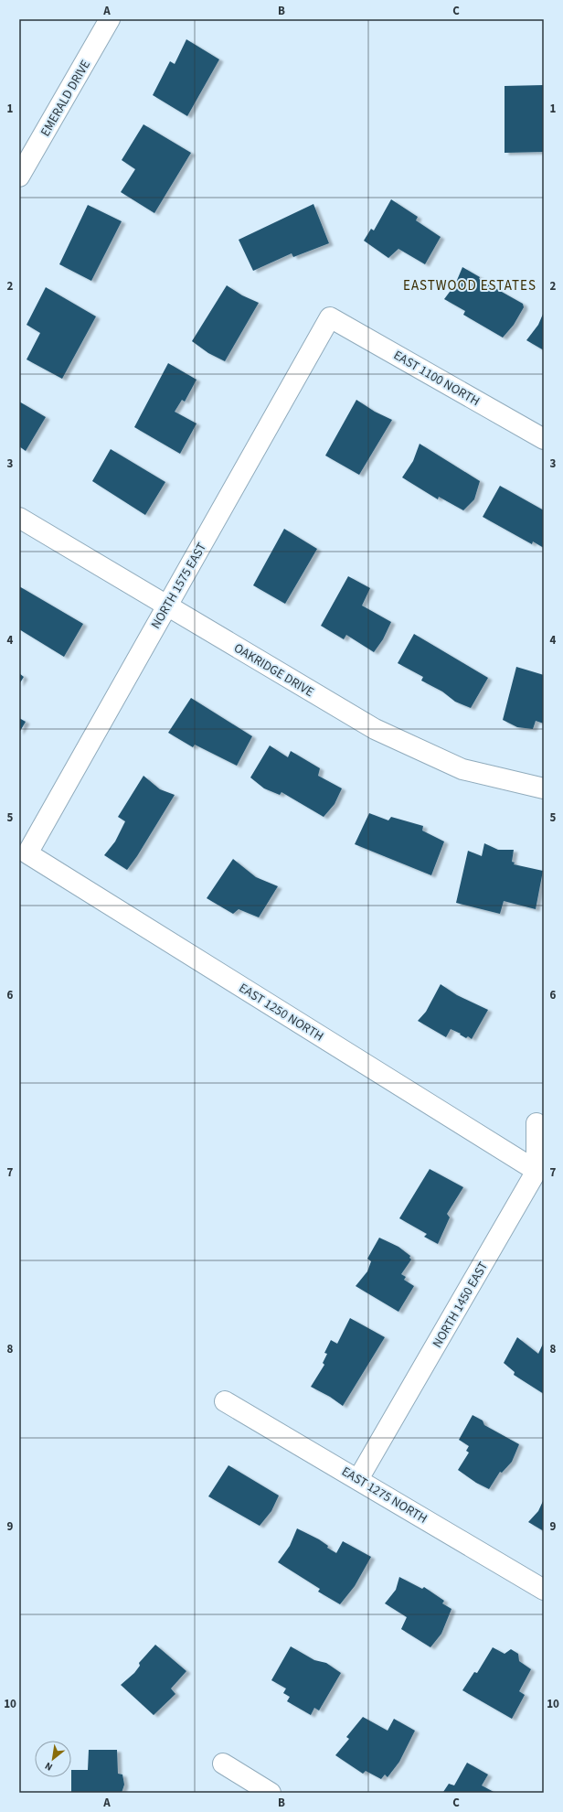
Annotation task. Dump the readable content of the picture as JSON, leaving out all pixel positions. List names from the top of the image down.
{
  "streets": {
    "street": [
      "EMERALD DRIVE",
      "EAST 1100 NORTH",
      "NORTH 1575 EAST",
      "OAKRIDGE DRIVE",
      "EAST 1250 NORTH",
      "NORTH 1450 EAST",
      "EAST 1275 NORTH"
    ]
  },
  "crossings": [
    ["EAST 1100 NORTH", "NORTH 1575 EAST"],
    ["NORTH 1575 EAST", "OAKRIDGE DRIVE"],
    ["NORTH 1575 EAST", "EAST 1250 NORTH"],
    ["EAST 1250 NORTH", "NORTH 1450 EAST"],
    ["NORTH 1450 EAST", "EAST 1275 NORTH"]
  ],
  "districts": ["EASTWOOD ESTATES"],
  "north": "bottom left",
  "grid": {
    "columns": ["A", "B", "C"],
    "rows": [
      "1",
      "2",
      "3",
      "4",
      "5",
      "6",
      "7",
      "8",
      "9",
      "10"
    ]
  }
}
